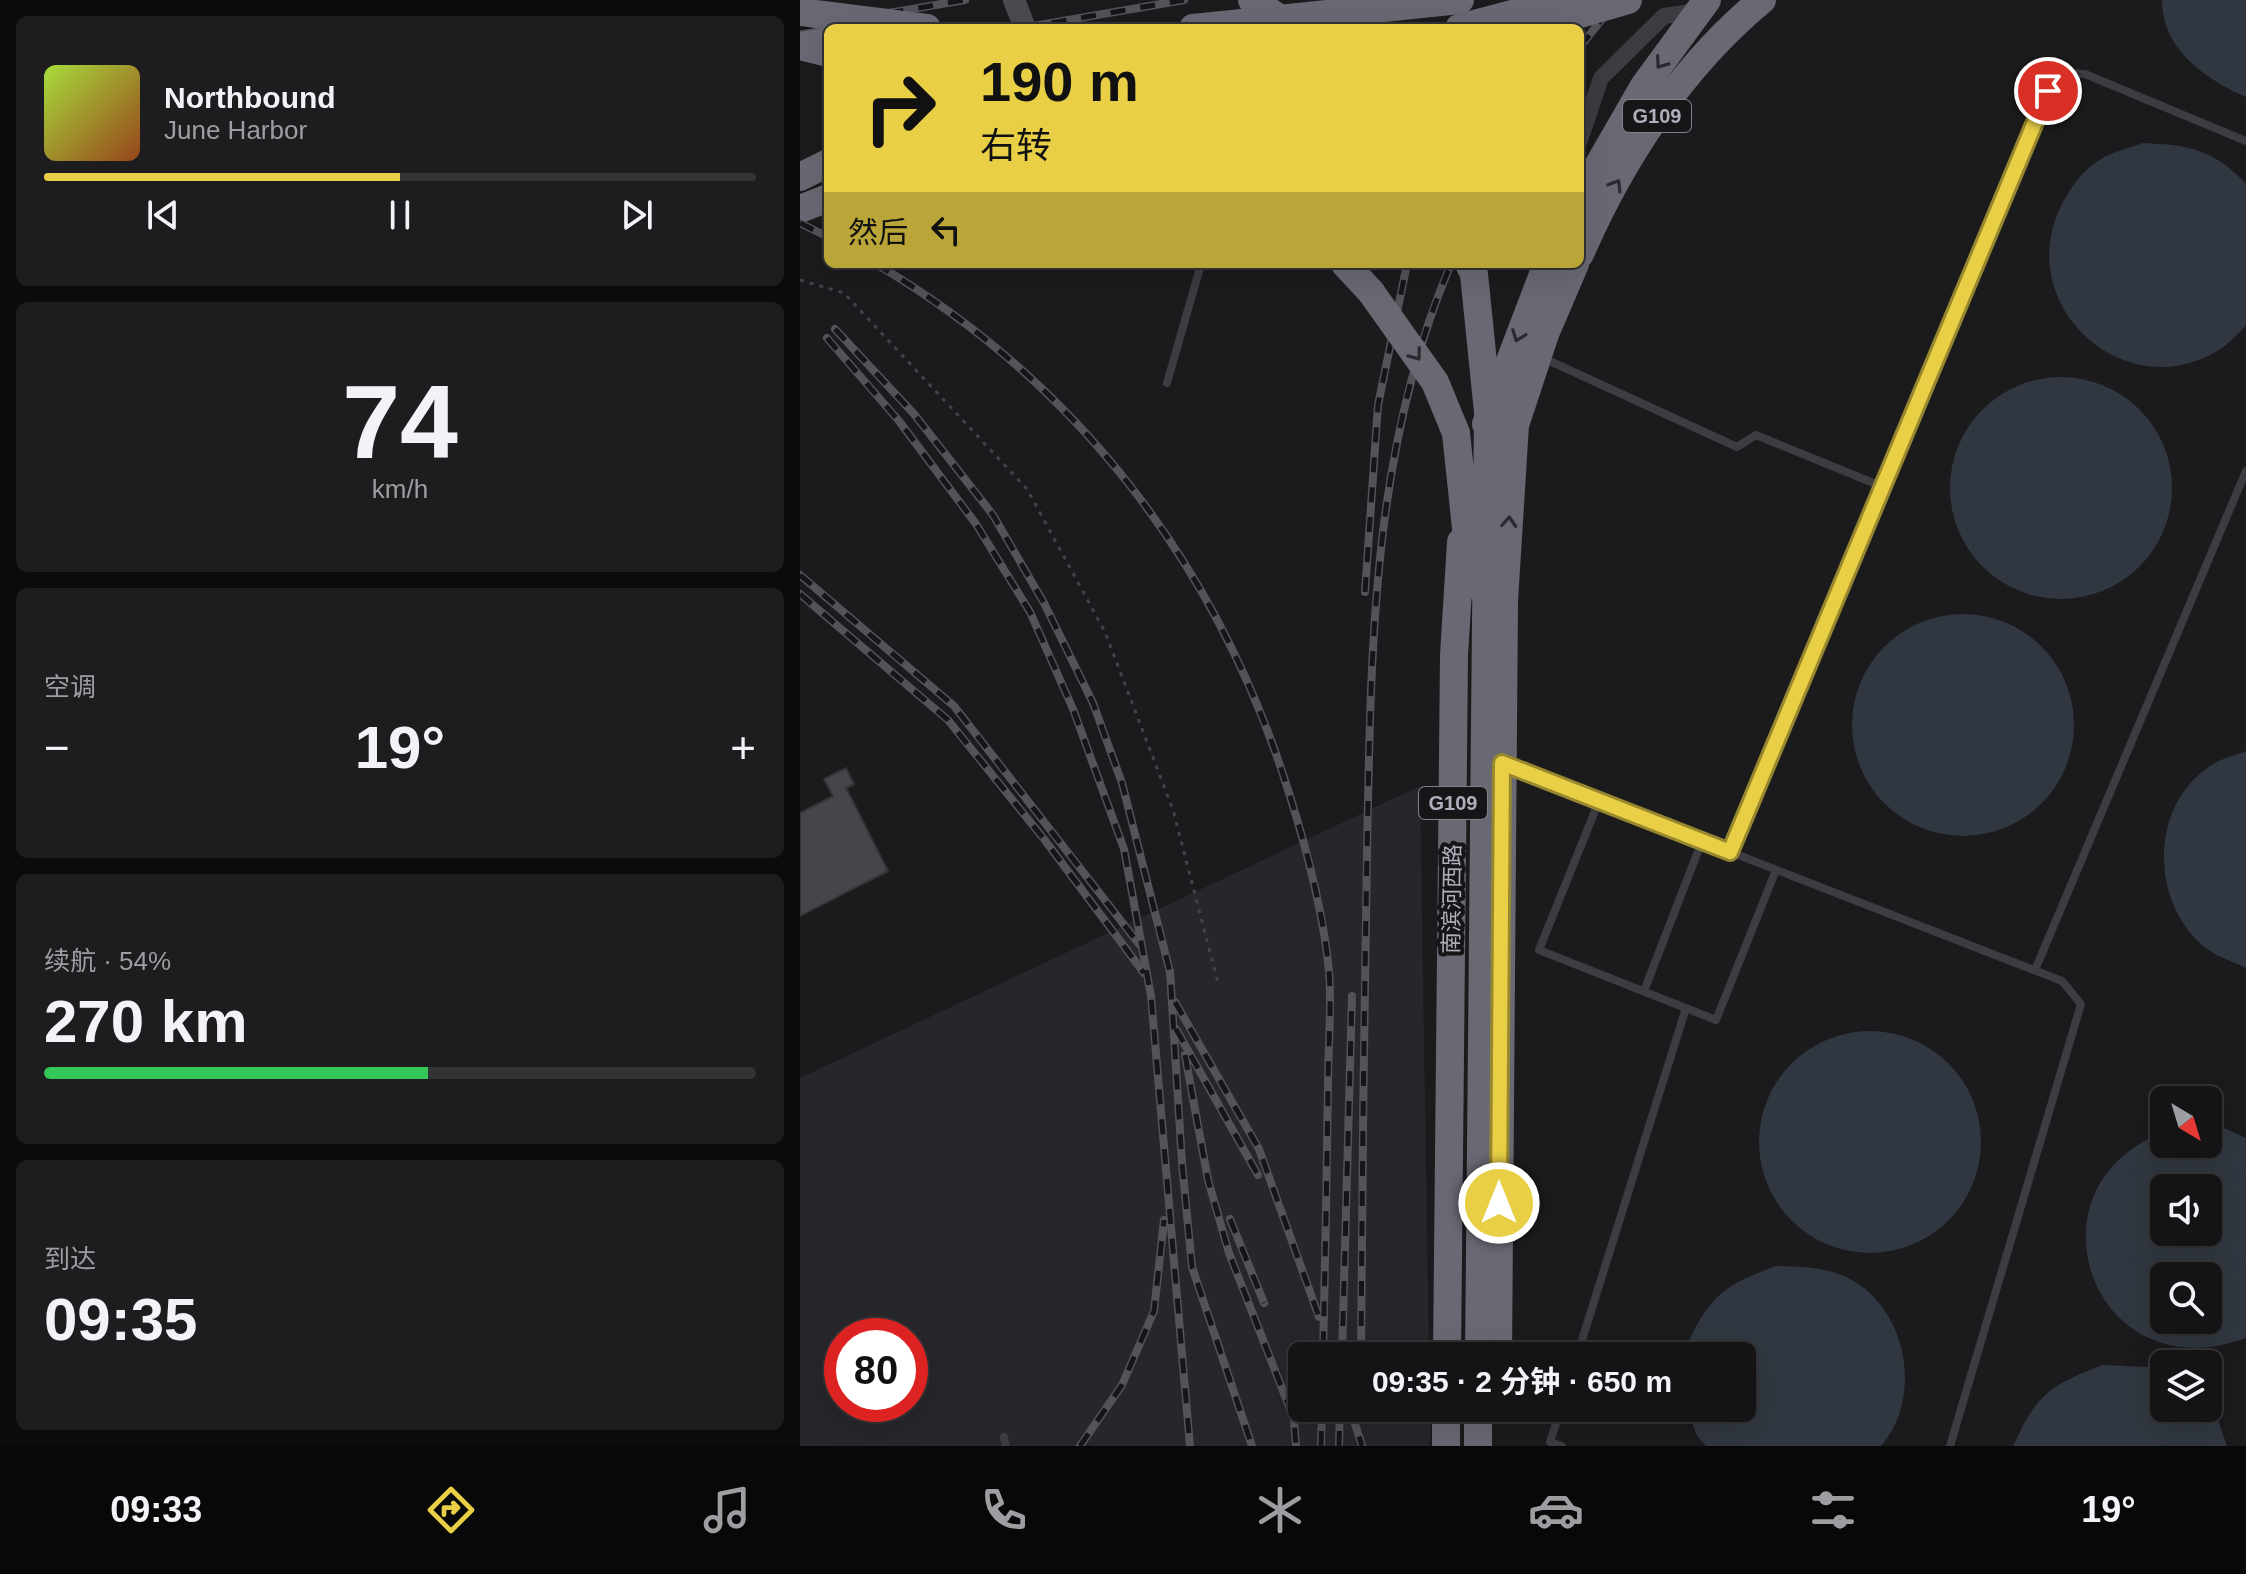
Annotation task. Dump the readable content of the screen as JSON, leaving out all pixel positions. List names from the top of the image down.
{
  "streets": {
    "highway": ["G109", "南滨河西路"]
  },
  "north": "bottom right",
  "page": {
    "turn": ["190 m", "右转"],
    "song": ["Northbound", "June Harbor"],
    "then": "然后",
    "tile": [
      ["74", "km/h"],
      "空调",
      ["续航 · 54%", "270 km"],
      ["到达", "09:35"]
    ],
    "heat": ["−", "19°", "+"],
    "limit": "80",
    "trip": "09:35 · 2 分钟 · 650 m",
    "tabs": ["09:33", "19°"]
  }
}
